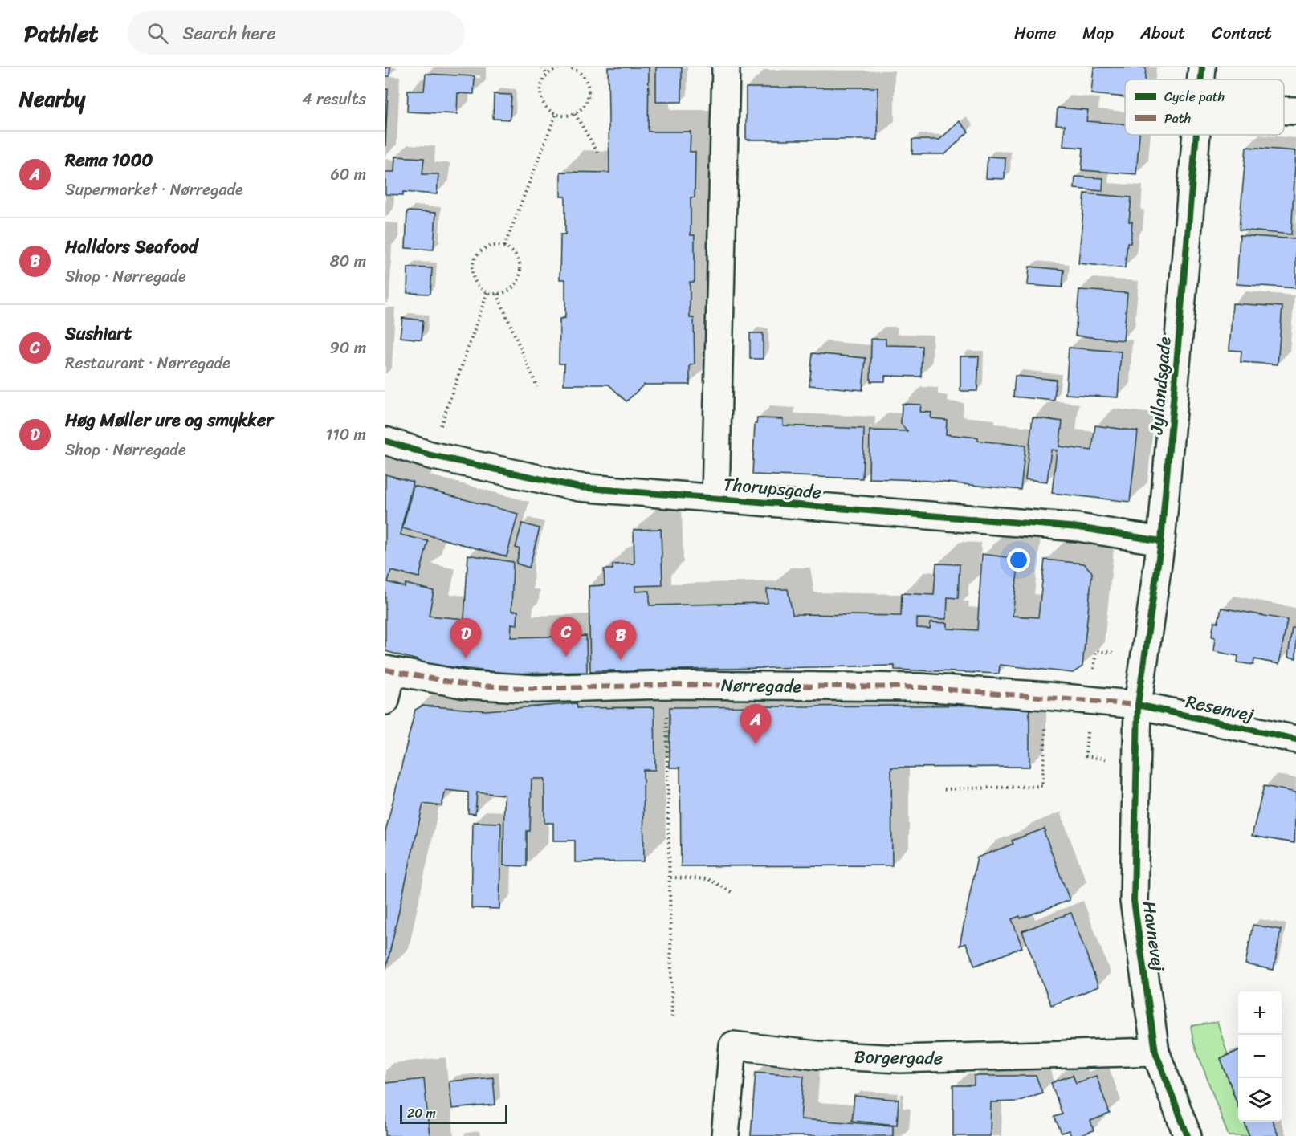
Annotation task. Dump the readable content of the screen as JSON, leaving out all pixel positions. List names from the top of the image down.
{
  "streets": {
    "street": [
      "Jyllandsgade",
      "Thorupsgade",
      "Nørregade",
      "Resenvej",
      "Havnevej",
      "Borgergade"
    ]
  },
  "crossings": [
    ["Jyllandsgade", "Thorupsgade"],
    ["Jyllandsgade", "Nørregade"],
    ["Jyllandsgade", "Resenvej"],
    ["Jyllandsgade", "Havnevej"],
    ["Nørregade", "Resenvej"],
    ["Nørregade", "Havnevej"],
    ["Resenvej", "Havnevej"],
    ["Havnevej", "Borgergade"]
  ],
  "legend": ["Cycle path", "Path"],
  "scale_bar": "20 m",
  "page": {
    "header": "Pathlet",
    "search": "Search here",
    "nav": [
      "Home",
      "Map",
      "About",
      "Contact"
    ],
    "heading": ["Nearby", "4 results"],
    "list": [
      {
        "mark": "A",
        "name": "Rema 1000",
        "note": "Supermarket · Nørregade",
        "value": "60 m"
      },
      {
        "mark": "B",
        "name": "Halldors Seafood",
        "note": "Shop · Nørregade",
        "value": "80 m"
      },
      {
        "mark": "C",
        "name": "Sushiart",
        "note": "Restaurant · Nørregade",
        "value": "90 m"
      },
      {
        "mark": "D",
        "name": "Høg Møller ure og smykker",
        "note": "Shop · Nørregade",
        "value": "110 m"
      }
    ],
    "pins": [
      "C",
      "D",
      "B",
      "A"
    ],
    "map_buttons": ["+", "−"],
    "scale": "20 m"
  }
}
